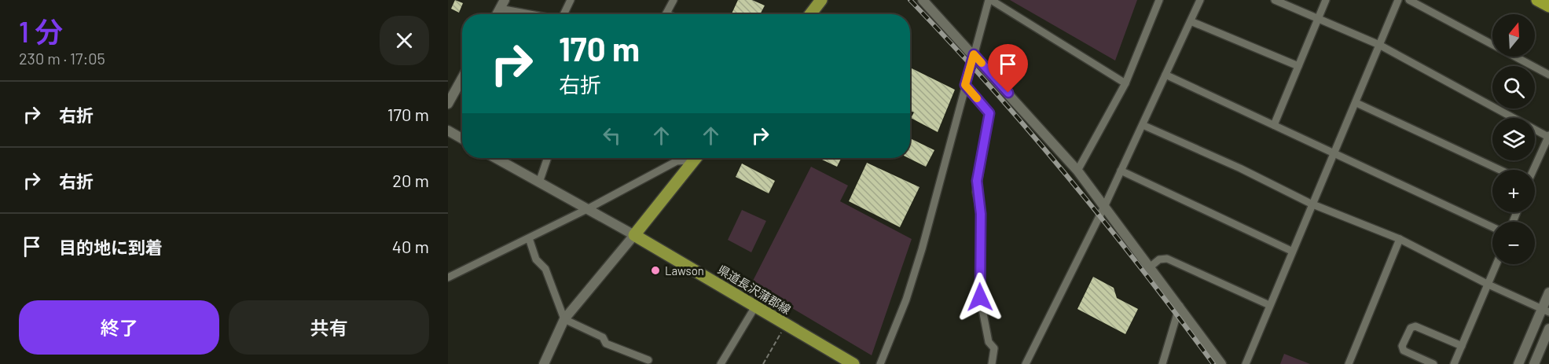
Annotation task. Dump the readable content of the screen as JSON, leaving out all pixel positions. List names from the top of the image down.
{
  "streets": {
    "main road": ["県道長沢蒲郡線"]
  },
  "places": ["Lawson"],
  "north": "top",
  "page": {
    "heading": ["1 分", "230 m · 17:05"],
    "map_buttons": ["+", "−"],
    "turn": ["170 m", "右折"],
    "list": [
      {
        "name": "右折",
        "value": "170 m"
      },
      {
        "name": "右折",
        "value": "20 m"
      },
      {
        "name": "目的地に到着",
        "value": "40 m"
      }
    ],
    "buttons": ["終了", "共有"]
  }
}
